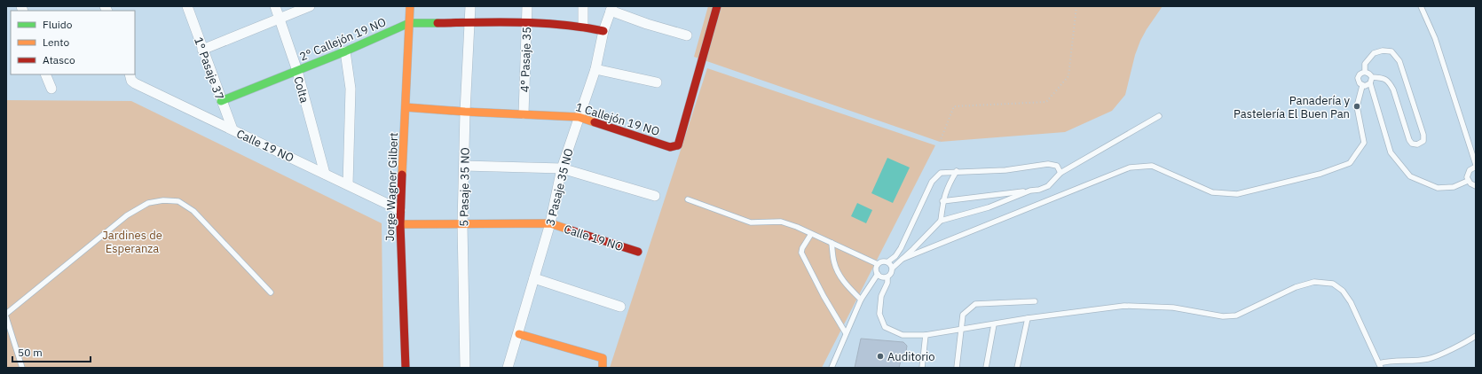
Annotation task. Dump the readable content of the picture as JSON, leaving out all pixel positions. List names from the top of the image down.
{
  "streets": {
    "street": [
      "2° Callejón 19 NO",
      "4° Pasaje 35",
      "1° Pasaje 37",
      "Colta",
      "1 Callejón 19 NO",
      "Calle 19 NO",
      "Jorge Wagner Gilbert",
      "5 Pasaje 35 NO",
      "3 Pasaje 35 NO"
    ]
  },
  "crossings": [
    ["2° Callejón 19 NO", "4° Pasaje 35"],
    ["2° Callejón 19 NO", "1° Pasaje 37"],
    ["2° Callejón 19 NO", "Colta"],
    ["2° Callejón 19 NO", "Jorge Wagner Gilbert"],
    ["2° Callejón 19 NO", "5 Pasaje 35 NO"],
    ["2° Callejón 19 NO", "3 Pasaje 35 NO"],
    ["4° Pasaje 35", "1 Callejón 19 NO"],
    ["1° Pasaje 37", "Calle 19 NO"],
    ["Colta", "Calle 19 NO"],
    ["1 Callejón 19 NO", "Jorge Wagner Gilbert"],
    ["1 Callejón 19 NO", "5 Pasaje 35 NO"],
    ["1 Callejón 19 NO", "3 Pasaje 35 NO"],
    ["Calle 19 NO", "Jorge Wagner Gilbert"],
    ["Calle 19 NO", "5 Pasaje 35 NO"],
    ["Calle 19 NO", "3 Pasaje 35 NO"]
  ],
  "parks": ["Jardines de Esperanza"],
  "places": ["Panadería y Pastelería El Buen Pan", "Auditorio"],
  "legend": ["Fluido", "Lento", "Atasco"],
  "scale_bar": "50 m"
}
